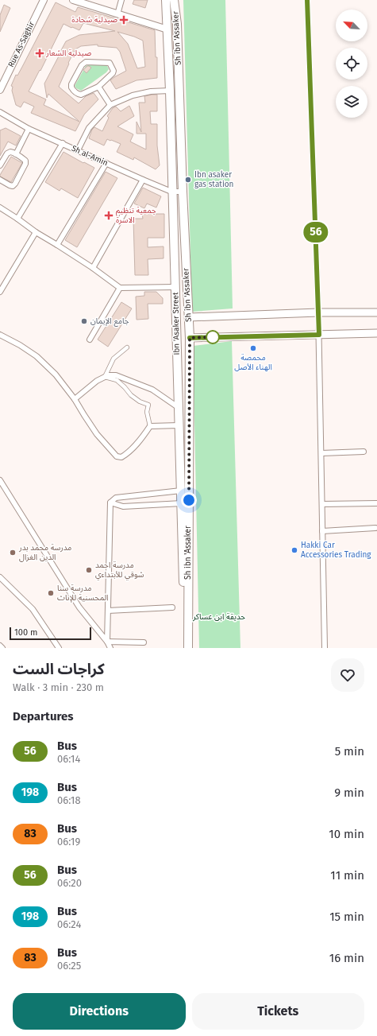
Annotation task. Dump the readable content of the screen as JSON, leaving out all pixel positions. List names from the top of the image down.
{
  "streets": {
    "main road": ["Sh ibn 'Assaker", "Ibn 'Asaker Street"],
    "street": ["Rue As-Saghir", "Sh al-Amin"]
  },
  "crossings": [
    ["Sh ibn 'Assaker", "Sh al-Amin"],
    ["Sh al-Amin", "Ibn 'Asaker Street"]
  ],
  "parks": ["حديقة ابن عساكر"],
  "places": {
    "health": ["صيدلية شحادة", "صيدلية الشعار", "جمعية تنظيم الاسرة"],
    "other": [
      "Ibn asaker gas station",
      "جامع الإيمان",
      "محمصة الهناء الأصل",
      "Hakki Car Accessories Trading",
      "مدرسة محمد بدر الدين الغزال",
      "مدرسة احمد شوقي للأبتداءي",
      "مدرسة سنا المحسنية للإناث"
    ]
  },
  "lines": ["bus line 56"],
  "scale_bar": "100 m",
  "north": "top left",
  "page": {
    "on_map": "56",
    "scale": "100 m",
    "heading": [
      ["كراجات الست", "Walk · 3 min · 230 m"],
      "Departures"
    ],
    "list": [
      {
        "mark": "56",
        "name": "Bus",
        "note": "06:14",
        "value": "5 min"
      },
      {
        "mark": "198",
        "name": "Bus",
        "note": "06:18",
        "value": "9 min"
      },
      {
        "mark": "83",
        "name": "Bus",
        "note": "06:19",
        "value": "10 min"
      },
      {
        "mark": "56",
        "name": "Bus",
        "note": "06:20",
        "value": "11 min"
      },
      {
        "mark": "198",
        "name": "Bus",
        "note": "06:24",
        "value": "15 min"
      },
      {
        "mark": "83",
        "name": "Bus",
        "note": "06:25",
        "value": "16 min"
      }
    ],
    "buttons": ["Directions", "Tickets"]
  }
}
